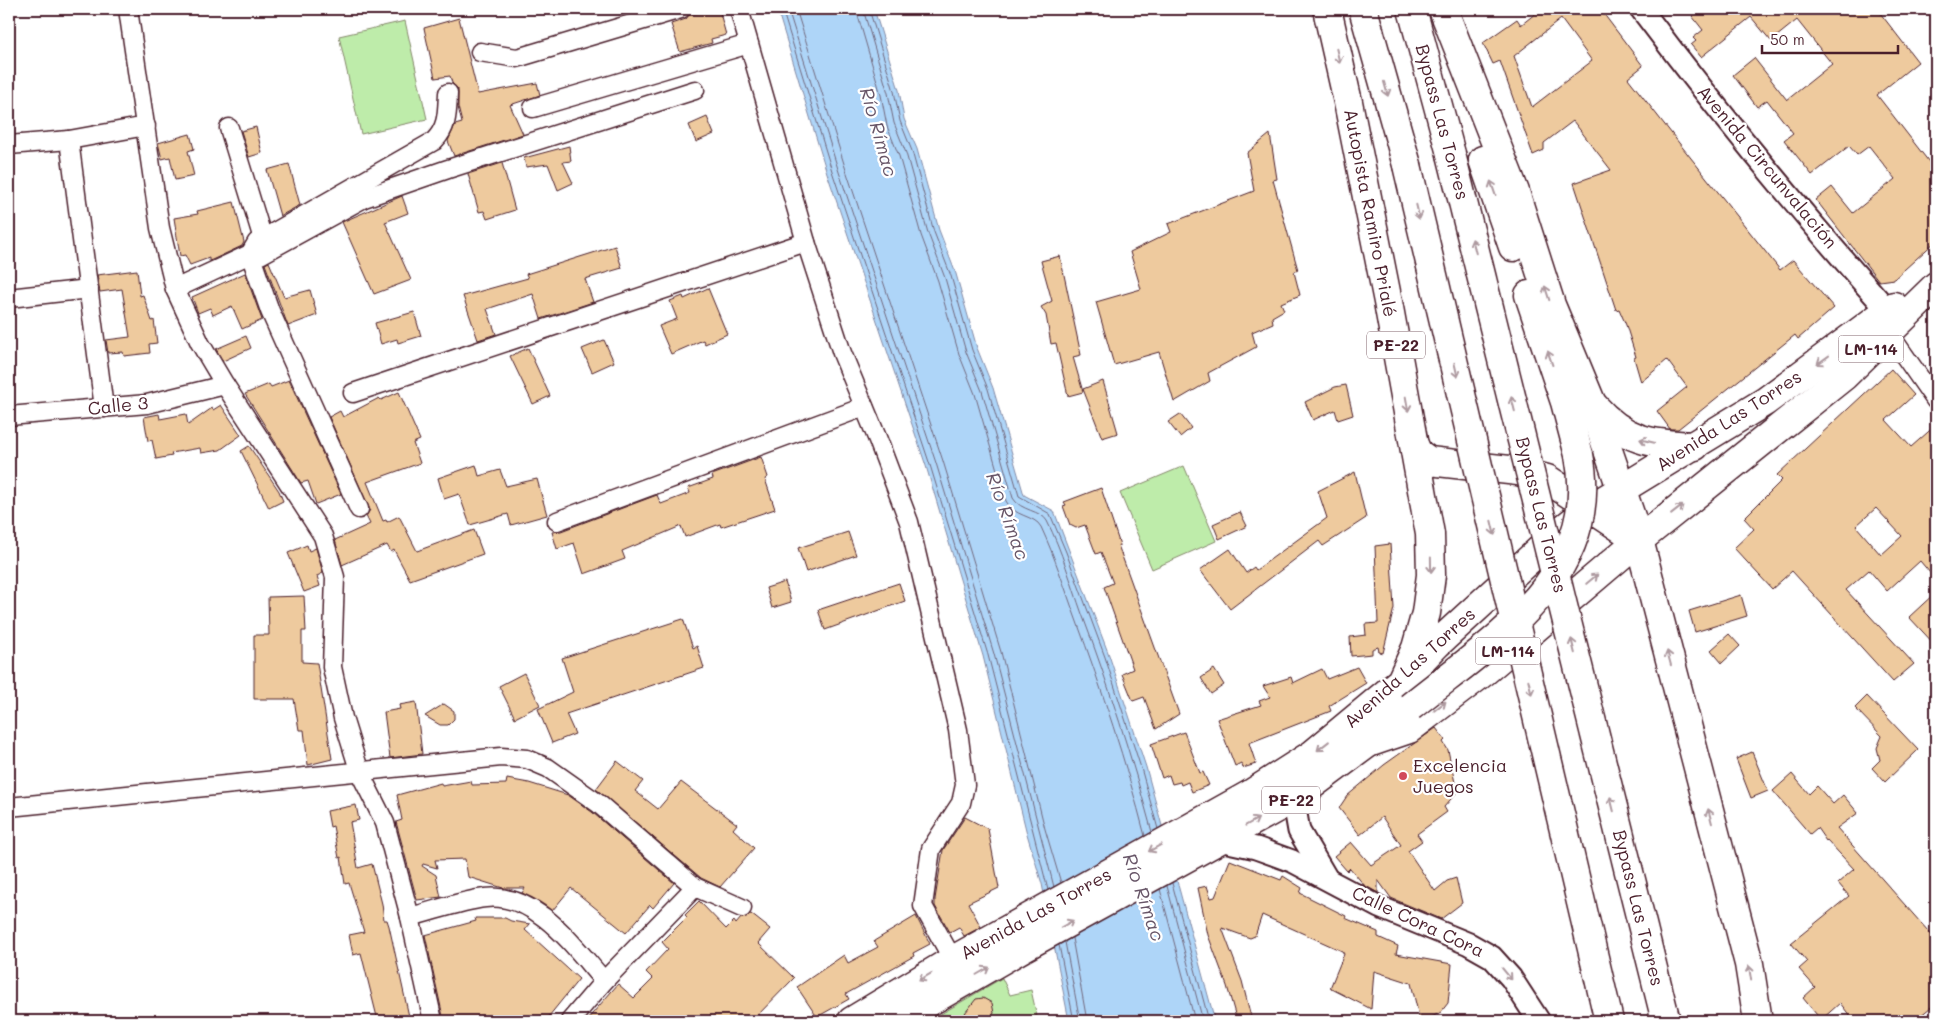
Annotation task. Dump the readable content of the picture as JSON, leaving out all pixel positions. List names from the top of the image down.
{
  "streets": {
    "main road": [
      "Bypass Las Torres",
      "Autopista Ramiro Prialé",
      "PE-22",
      "LM-114",
      "Avenida Las Torres"
    ],
    "street": ["Avenida Circunvalación", "Calle 3", "Calle Cora Cora"]
  },
  "crossings": [
    ["Avenida Circunvalación", "Avenida Las Torres"],
    ["Autopista Ramiro Prialé", "Avenida Las Torres"],
    ["PE-22", "Avenida Las Torres"],
    ["Avenida Las Torres", "Calle Cora Cora"]
  ],
  "one_way": ["Calle Cora Cora"],
  "water": ["Río Rímac"],
  "places": ["Excelencia Juegos"],
  "scale_bar": "50 m"
}
